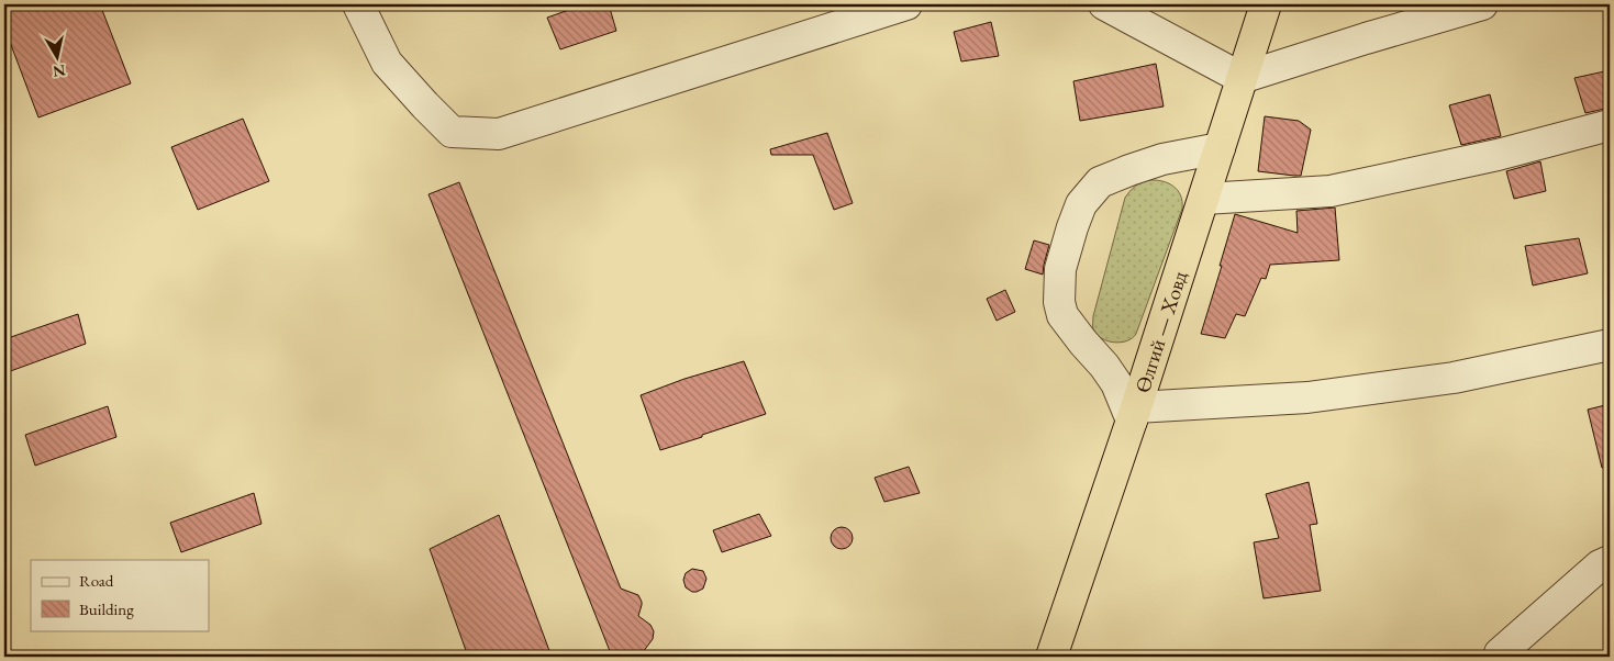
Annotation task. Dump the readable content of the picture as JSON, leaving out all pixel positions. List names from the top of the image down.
{
  "streets": {
    "highway": ["Өлгий — Ховд"]
  },
  "legend": ["Road", "Building"],
  "north": "bottom"
}
